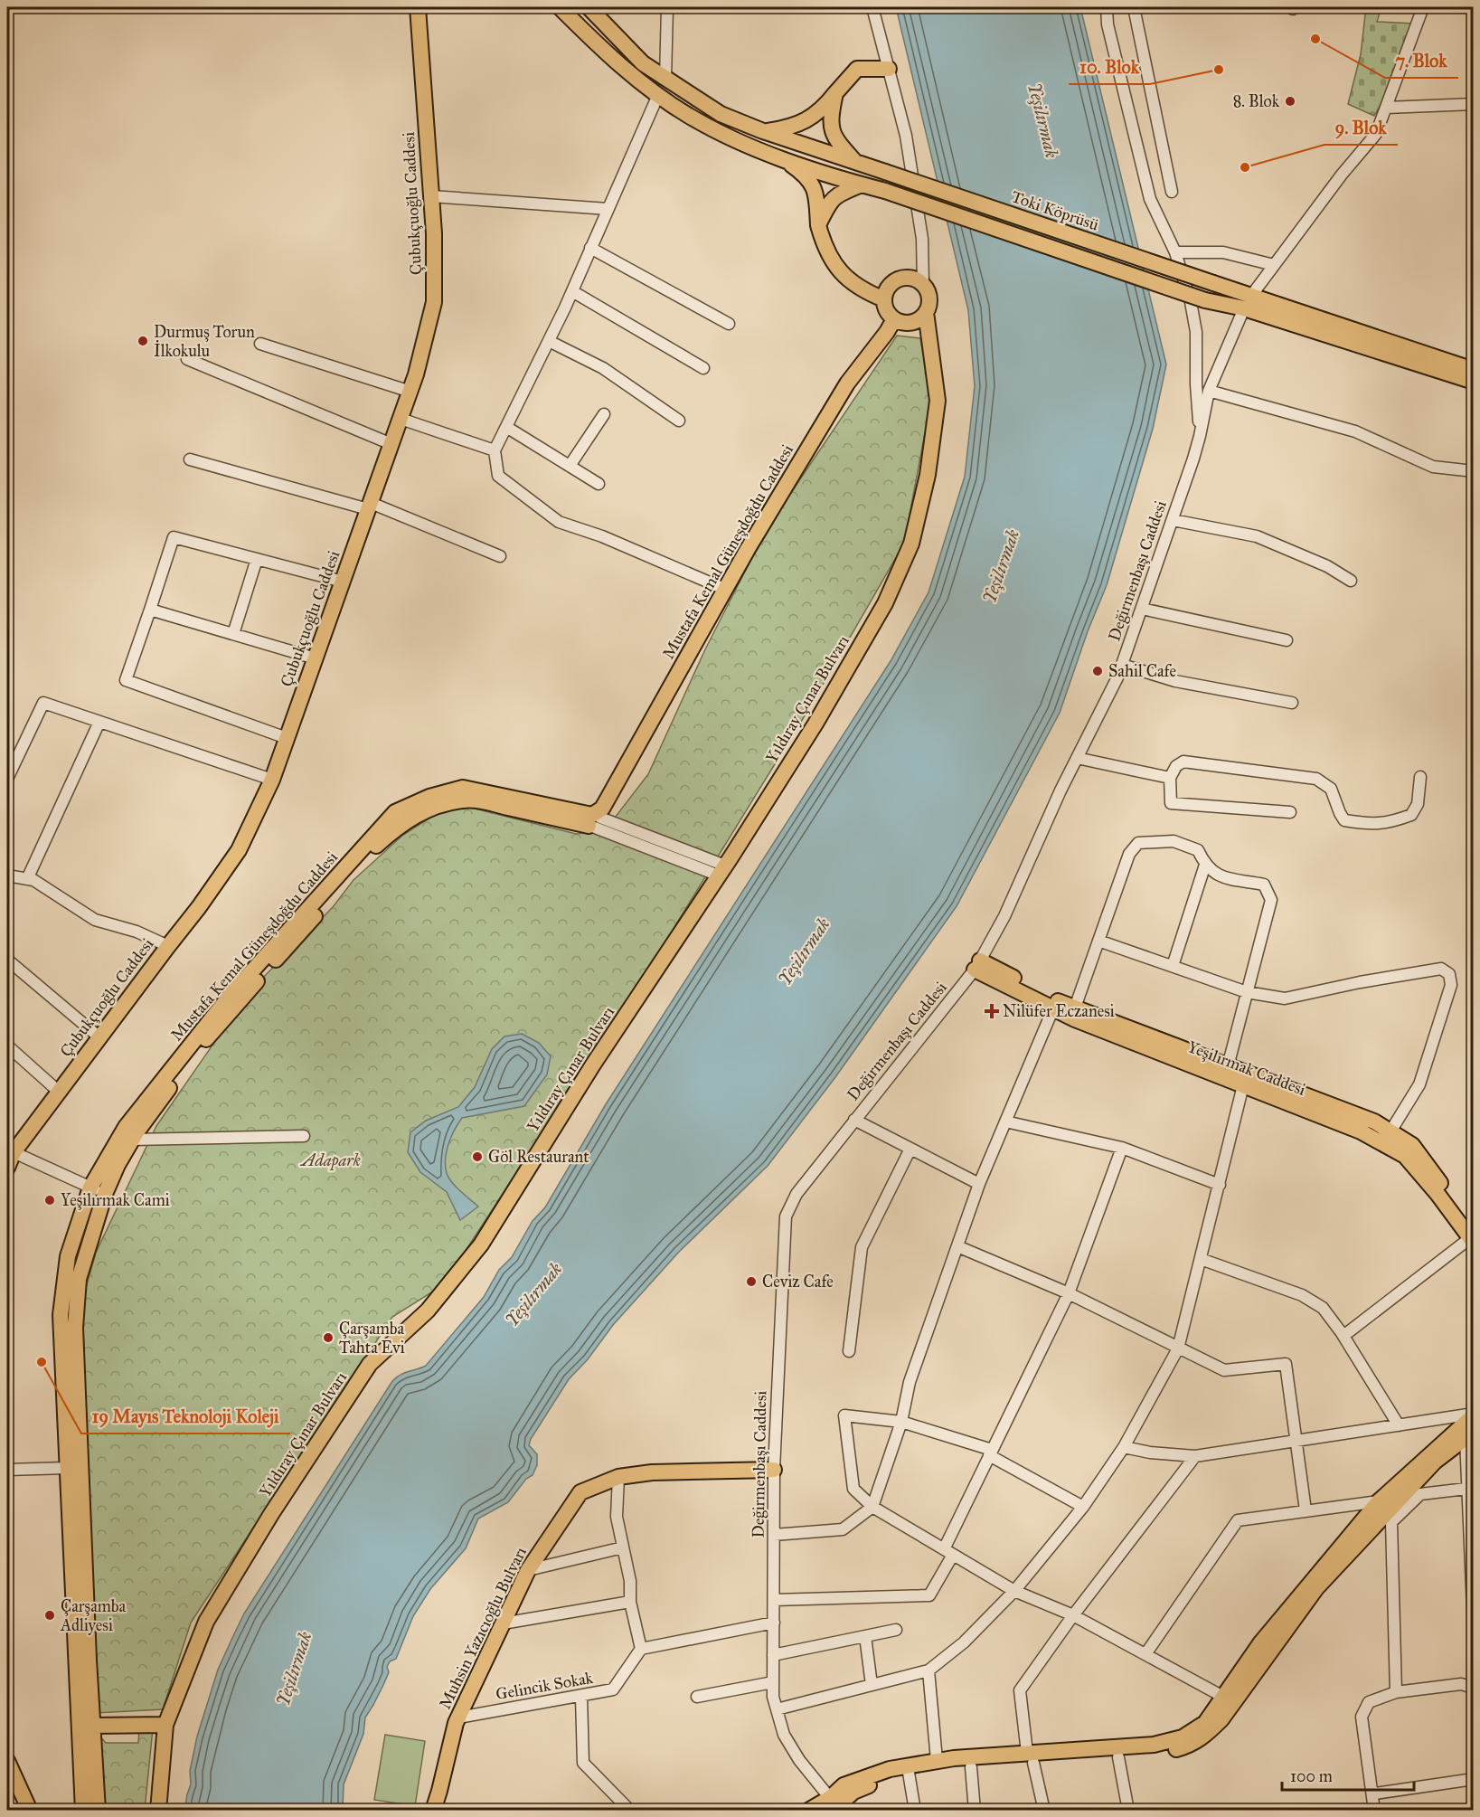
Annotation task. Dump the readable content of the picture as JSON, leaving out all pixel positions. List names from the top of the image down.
{
  "streets": {
    "main road": [
      "Çubukçuoğlu Caddesi",
      "Toki Köprüsü",
      "Mustafa Kemal Güneşdoğdu Caddesi",
      "Yıldıray Çınar Bulvarı",
      "Yeşilırmak Caddesi",
      "Muhsin Yazıcıoğlu Bulvarı"
    ],
    "street": ["Değirmenbaşı Caddesi", "Gelincik Sokak"]
  },
  "crossings": [
    ["Toki Köprüsü", "Değirmenbaşı Caddesi"],
    ["Mustafa Kemal Güneşdoğdu Caddesi", "Yıldıray Çınar Bulvarı"],
    ["Değirmenbaşı Caddesi", "Yeşilırmak Caddesi"],
    ["Değirmenbaşı Caddesi", "Muhsin Yazıcıoğlu Bulvarı"],
    ["Muhsin Yazıcıoğlu Bulvarı", "Gelincik Sokak"]
  ],
  "water": ["Yeşilırmak"],
  "parks": ["Adapark"],
  "places": {
    "other": [
      "7. Blok",
      "10. Blok",
      "8. Blok",
      "9. Blok",
      "Durmuş Torun İlkokulu",
      "Sahil Cafe",
      "Göl Restaurant",
      "Yeşilırmak Cami",
      "Ceviz Cafe",
      "Çarşamba Tahta Evi",
      "19 Mayıs Teknoloji Koleji",
      "Çarşamba Adliyesi"
    ],
    "health": ["Nilüfer Eczanesi"]
  },
  "scale_bar": "100 m"
}
